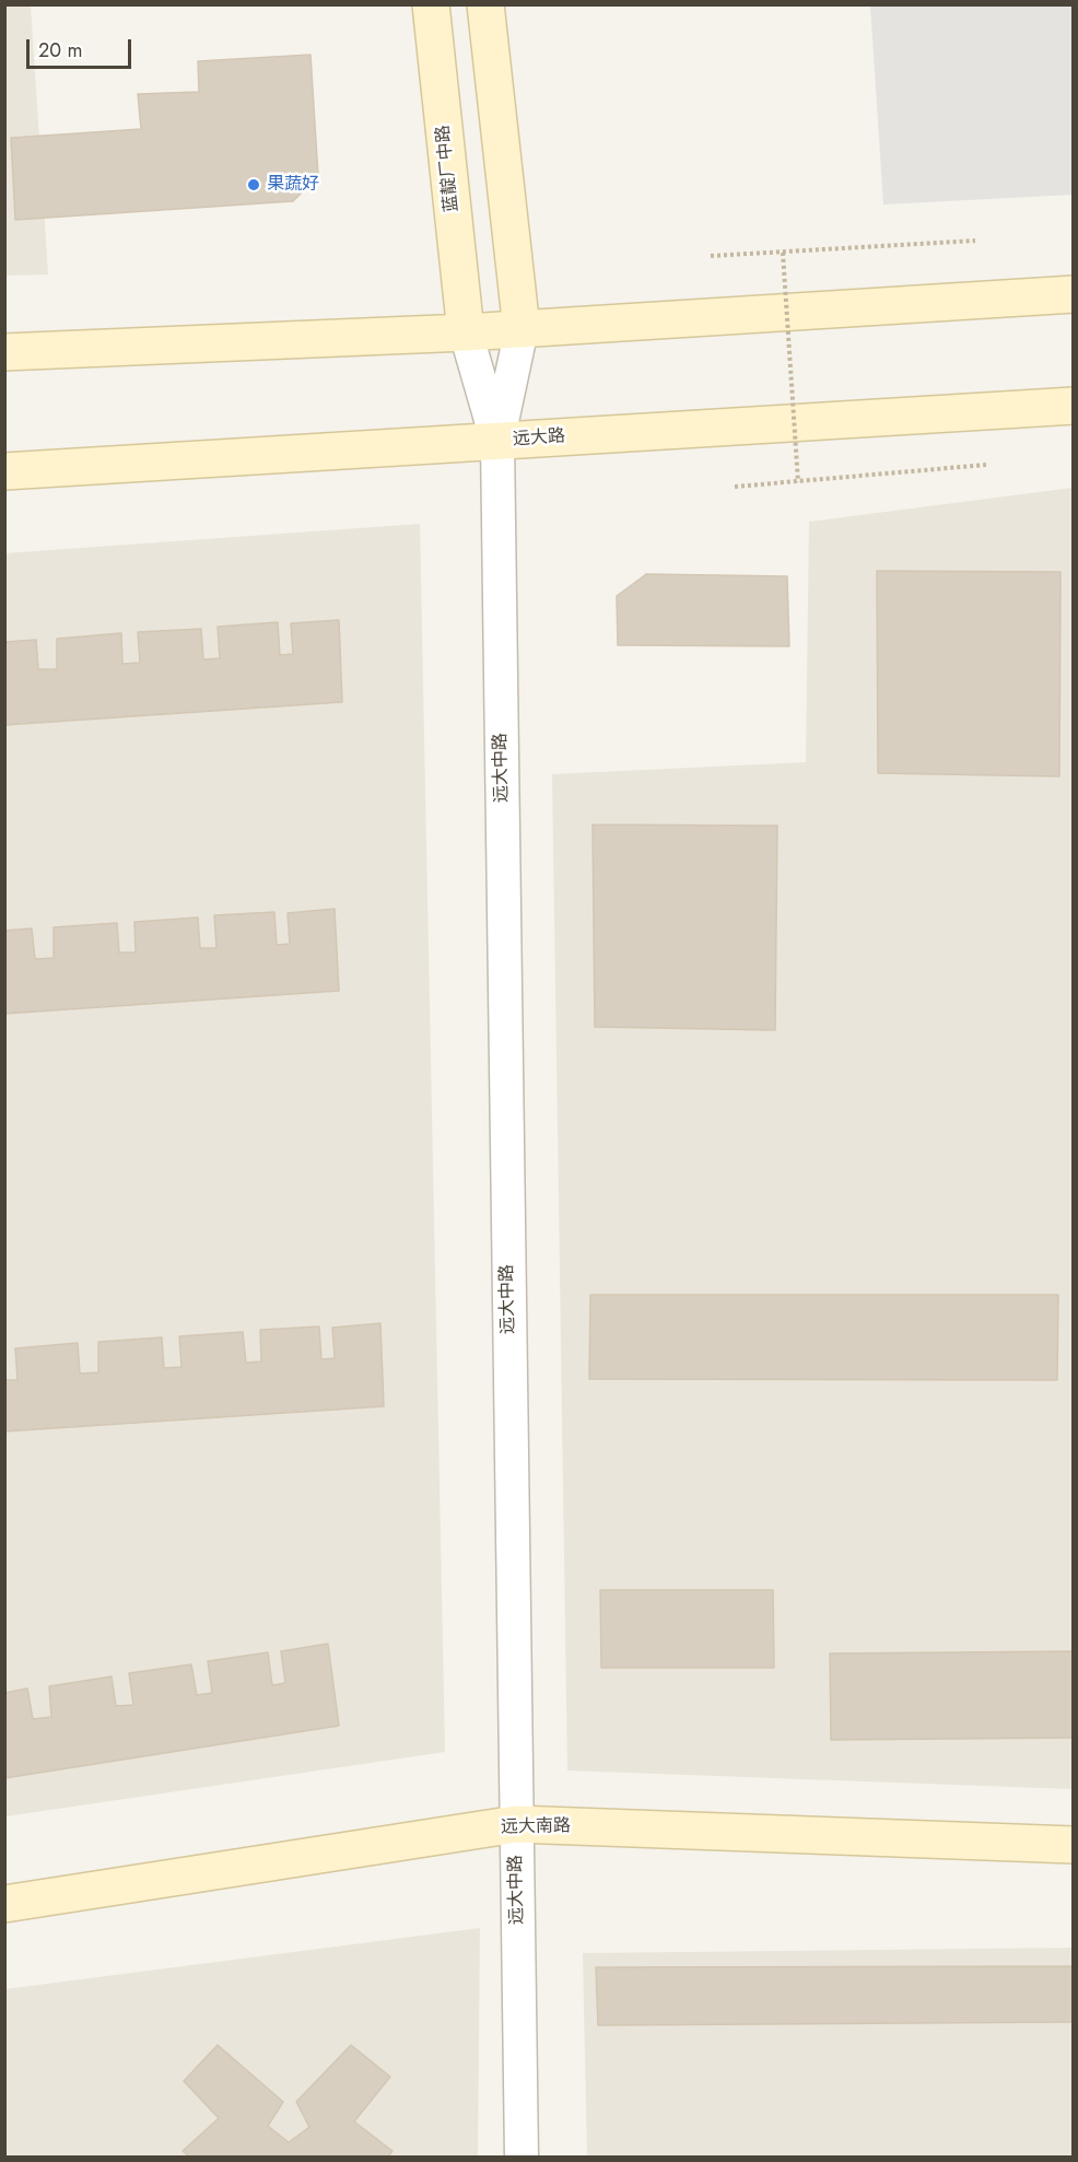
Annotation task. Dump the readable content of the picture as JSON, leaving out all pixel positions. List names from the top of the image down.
{
  "streets": {
    "main road": ["蓝靛厂中路", "远大路", "远大南路"],
    "street": ["远大中路"]
  },
  "crossings": [
    ["远大路", "远大中路"],
    ["远大中路", "远大南路"]
  ],
  "places": ["果蔬好"],
  "scale_bar": "20 m"
}
